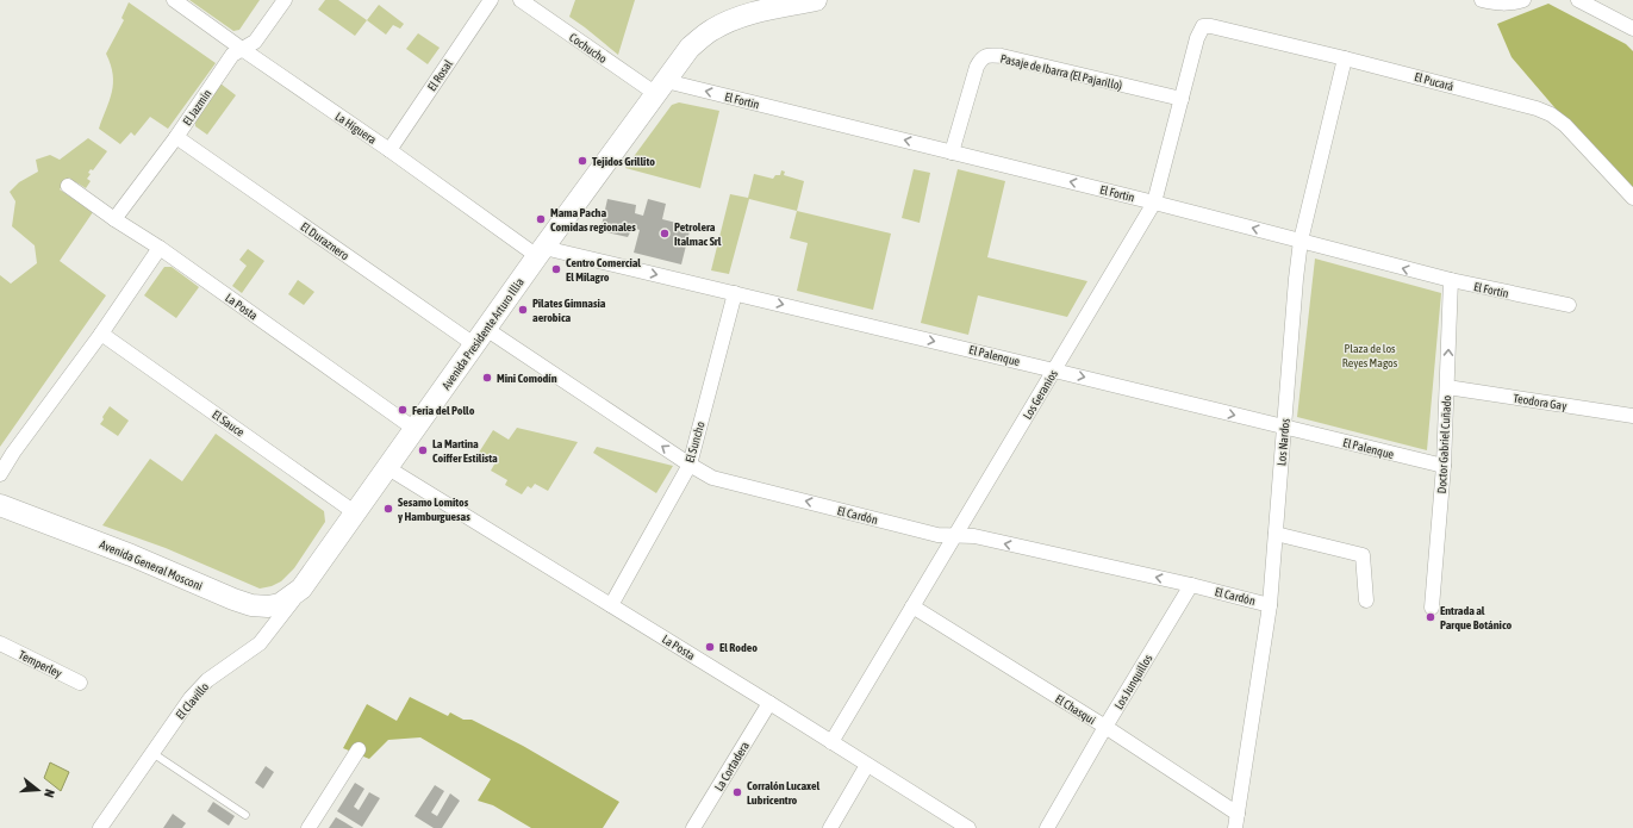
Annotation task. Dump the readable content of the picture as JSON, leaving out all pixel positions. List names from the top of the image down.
{
  "streets": {
    "main road": ["Avenida Presidente Arturo Illia", "Avenida General Mosconi"],
    "street": [
      "Cochucho",
      "Pasaje de Ibarra (El Pajarillo)",
      "El Rosal",
      "El Pucará",
      "El Fortin",
      "El Jazmín",
      "La Higuera",
      "El Duraznero",
      "La Posta",
      "El Palenque",
      "Los Geranios",
      "Teodora Gay",
      "El Sauce",
      "El Suncho",
      "Los Nardos",
      "Doctor Gabriel Cuñado",
      "El Cardón",
      "Temperley",
      "Los Junquillos",
      "El Clavillo",
      "El Chasqui",
      "La Cortadera"
    ]
  },
  "crossings": [
    ["Cochucho", "El Fortin"],
    ["Cochucho", "Avenida Presidente Arturo Illia"],
    ["Pasaje de Ibarra (El Pajarillo)", "El Fortin"],
    ["Pasaje de Ibarra (El Pajarillo)", "Los Geranios"],
    ["El Rosal", "La Higuera"],
    ["El Pucará", "Los Geranios"],
    ["El Pucará", "Los Nardos"],
    ["El Fortin", "Avenida Presidente Arturo Illia"],
    ["El Fortin", "Los Geranios"],
    ["El Fortin", "Los Nardos"],
    ["El Fortin", "Doctor Gabriel Cuñado"],
    ["El Jazmín", "La Higuera"],
    ["El Jazmín", "El Duraznero"],
    ["El Jazmín", "La Posta"],
    ["La Higuera", "Avenida Presidente Arturo Illia"],
    ["La Higuera", "El Palenque"],
    ["El Duraznero", "Avenida Presidente Arturo Illia"],
    ["El Duraznero", "El Cardón"],
    ["La Posta", "Avenida Presidente Arturo Illia"],
    ["La Posta", "Los Geranios"],
    ["La Posta", "El Suncho"],
    ["La Posta", "La Cortadera"],
    ["Avenida Presidente Arturo Illia", "El Palenque"],
    ["Avenida Presidente Arturo Illia", "El Sauce"],
    ["Avenida Presidente Arturo Illia", "El Cardón"],
    ["Avenida Presidente Arturo Illia", "Avenida General Mosconi"],
    ["Avenida Presidente Arturo Illia", "El Clavillo"],
    ["El Palenque", "Los Geranios"],
    ["El Palenque", "El Suncho"],
    ["El Palenque", "Los Nardos"],
    ["El Palenque", "Doctor Gabriel Cuñado"],
    ["Los Geranios", "El Cardón"],
    ["Los Geranios", "El Chasqui"],
    ["Teodora Gay", "Doctor Gabriel Cuñado"],
    ["El Suncho", "El Cardón"],
    ["Los Nardos", "El Cardón"],
    ["Los Nardos", "El Chasqui"],
    ["El Cardón", "Los Junquillos"],
    ["Avenida General Mosconi", "El Clavillo"],
    ["Los Junquillos", "El Chasqui"]
  ],
  "one_way": ["El Fortin", "El Palenque", "El Cardón"],
  "parks": ["Plaza de los Reyes Magos"],
  "places": [
    "Tejidos Grillito",
    "Mama Pacha Comidas regionales",
    "Petrolera Italmac Srl",
    "Centro Comercial El Milagro",
    "Pilates Gimnasia aerobica",
    "Mini Comodín",
    "Feria del Pollo",
    "La Martina Coiffer Estilista",
    "Sesamo Lomitos y Hamburguesas",
    "Entrada al Parque Botánico",
    "El Rodeo",
    "Corralón Lucaxel Lubricentro"
  ],
  "north": "right"
}
